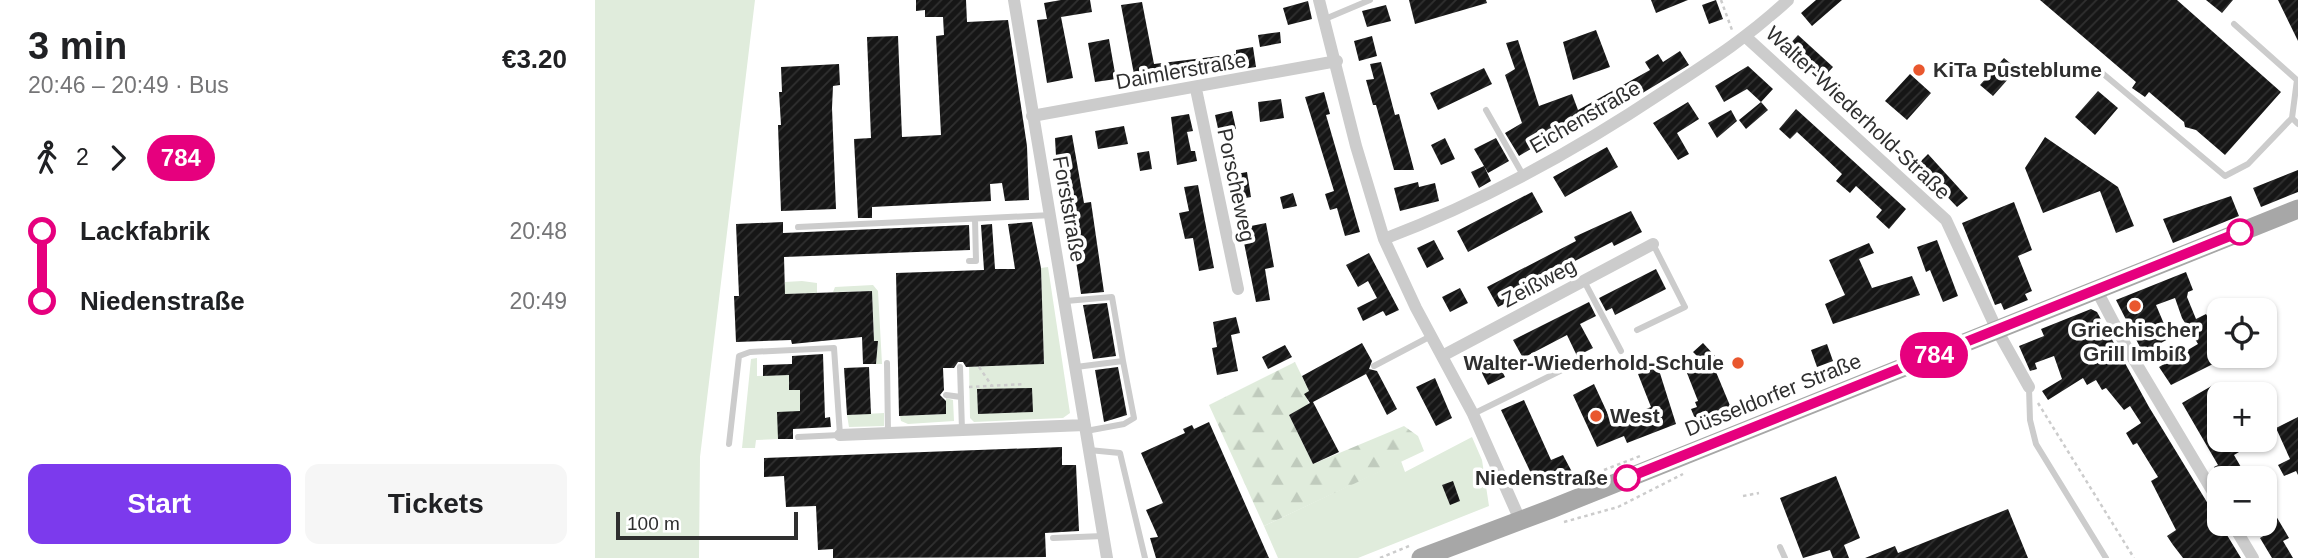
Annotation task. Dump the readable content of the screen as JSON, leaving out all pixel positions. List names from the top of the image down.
{
  "streets": {
    "main road": ["Düsseldorfer Straße"],
    "street": [
      "Daimlerstraße",
      "Walter-Wiederhold-Straße",
      "Eichenstraße",
      "Porscheweg",
      "Forststraße",
      "Zeißweg"
    ]
  },
  "crossings": [
    ["Daimlerstraße", "Porscheweg"],
    ["Daimlerstraße", "Forststraße"],
    ["Walter-Wiederhold-Straße", "Eichenstraße"],
    ["Walter-Wiederhold-Straße", "Düsseldorfer Straße"]
  ],
  "places": [
    "KiTa Pusteblume",
    "Griechischer Grill Imbiß",
    "Walter-Wiederhold-Schule",
    "West",
    "Niedenstraße"
  ],
  "lines": ["bus line 784"],
  "scale_bar": "100 m",
  "page": {
    "heading": ["3 min", "20:46 – 20:49 · Bus", "€3.20"],
    "on_map": "784",
    "legs": ["2", "784"],
    "list": [
      {
        "name": "Lackfabrik",
        "value": "20:48"
      },
      {
        "name": "Niedenstraße",
        "value": "20:49"
      }
    ],
    "map_buttons": ["+", "−"],
    "buttons": ["Start", "Tickets"],
    "scale": "100 m"
  }
}
